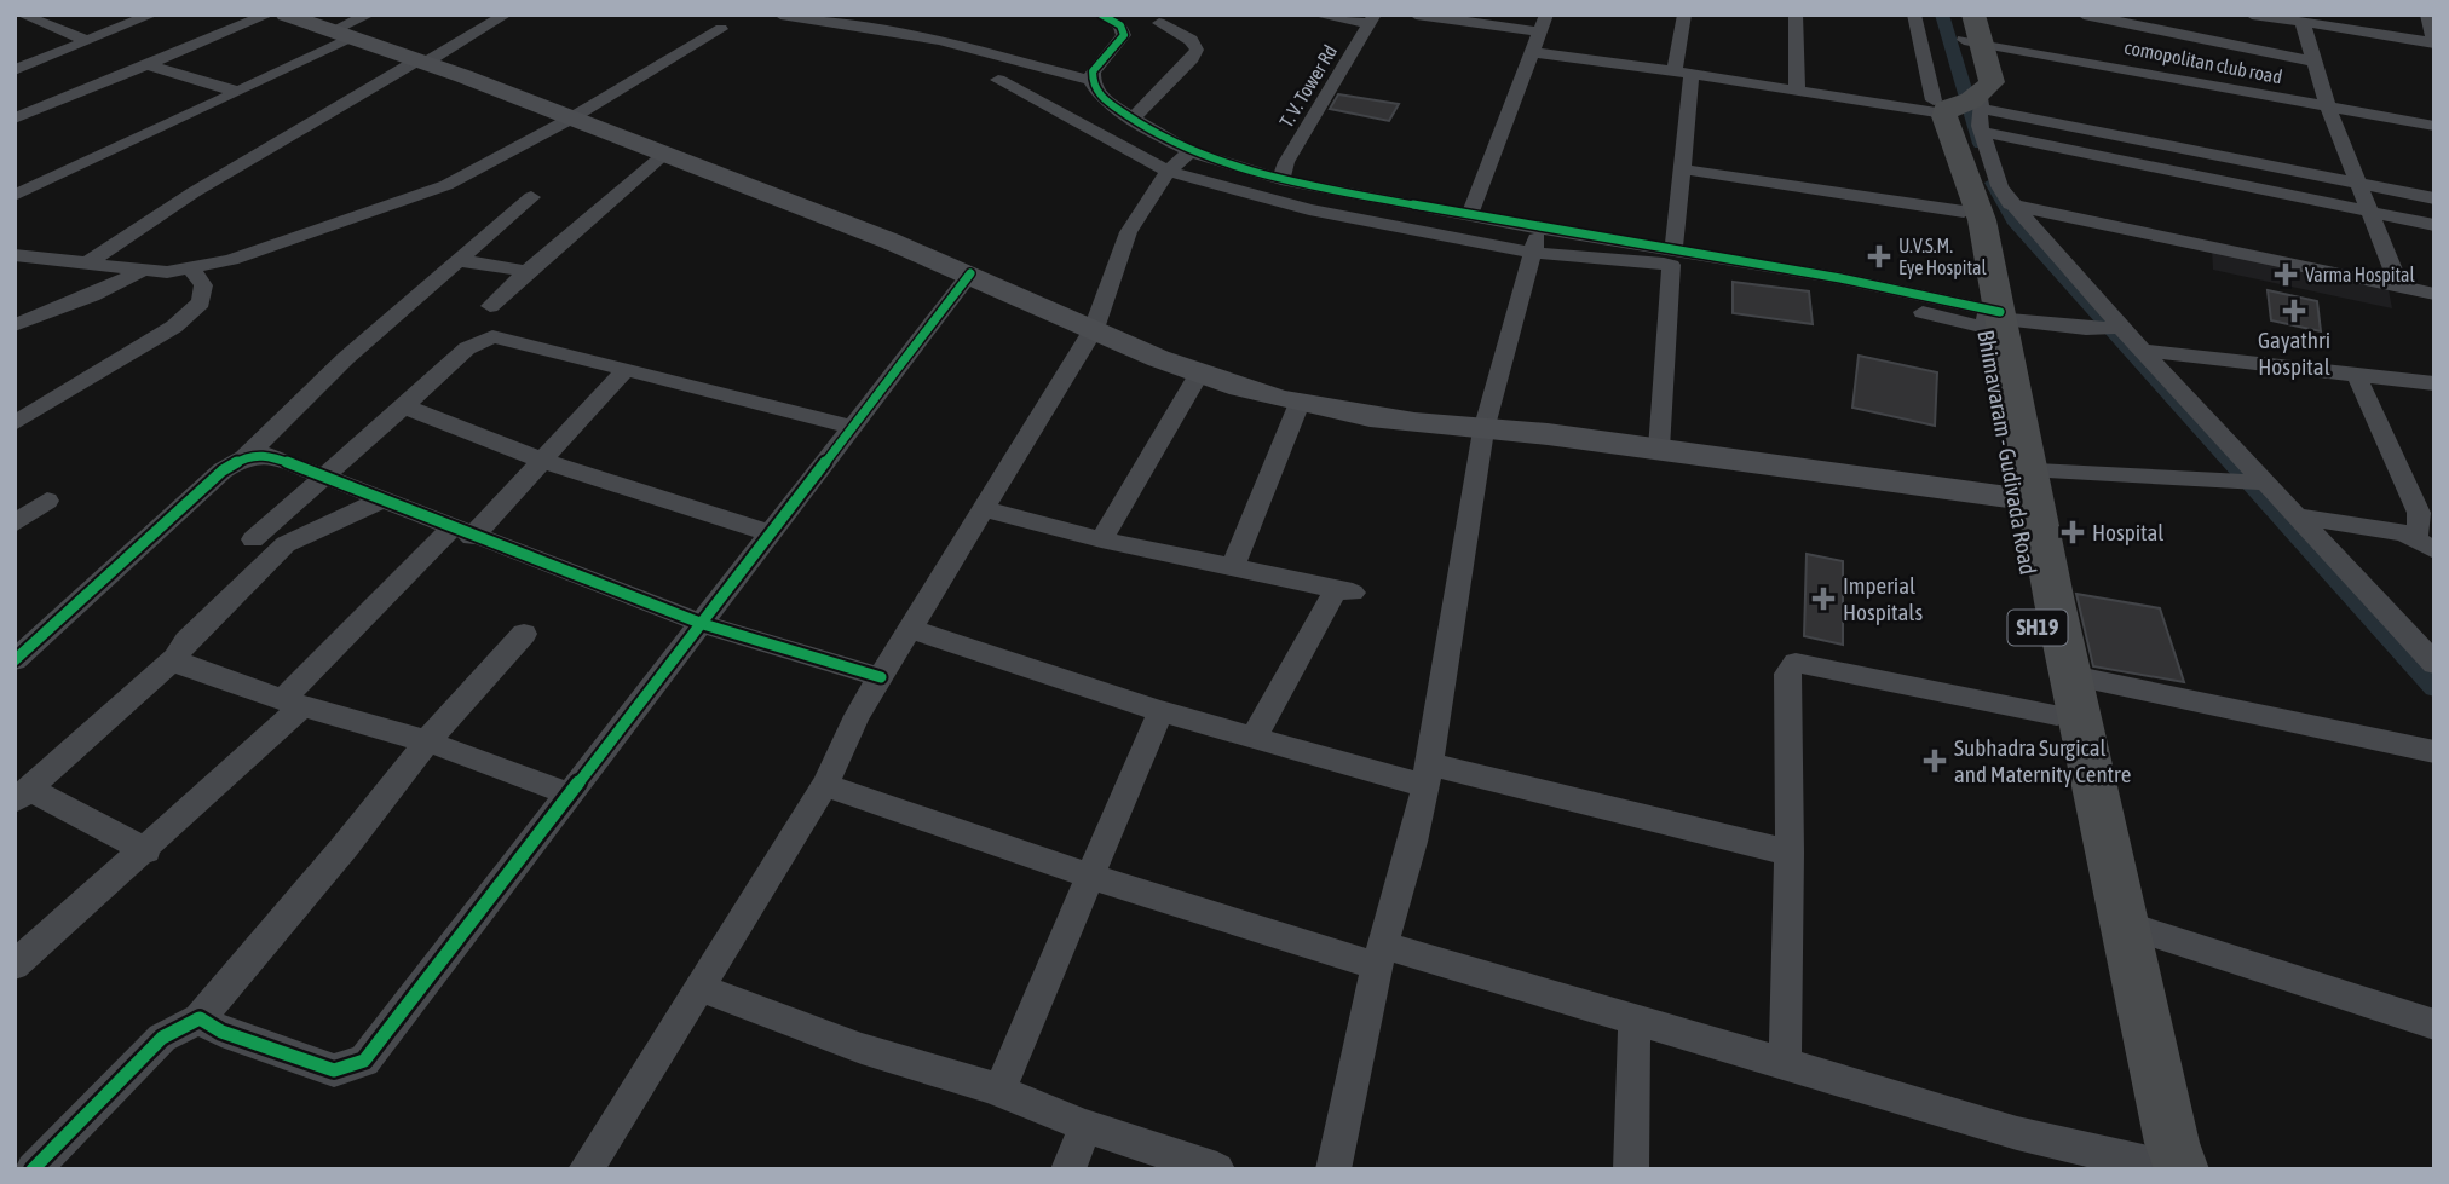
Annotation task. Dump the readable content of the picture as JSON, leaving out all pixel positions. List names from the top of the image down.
{
  "streets": {
    "main road": ["Bhimavaram - Gudivada Road", "SH19"],
    "street": ["comopolitan club road", "T. V. Tower Rd"]
  },
  "crossings": [
    ["comopolitan club road", "SH19"],
    ["Bhimavaram - Gudivada Road", "SH19"]
  ],
  "places": {
    "health": [
      "U.V.S.M. Eye Hospital",
      "Varma Hospital",
      "Gayathri Hospital",
      "Hospital",
      "Imperial Hospitals",
      "Subhadra Surgical and Maternity Centre"
    ]
  }
}
